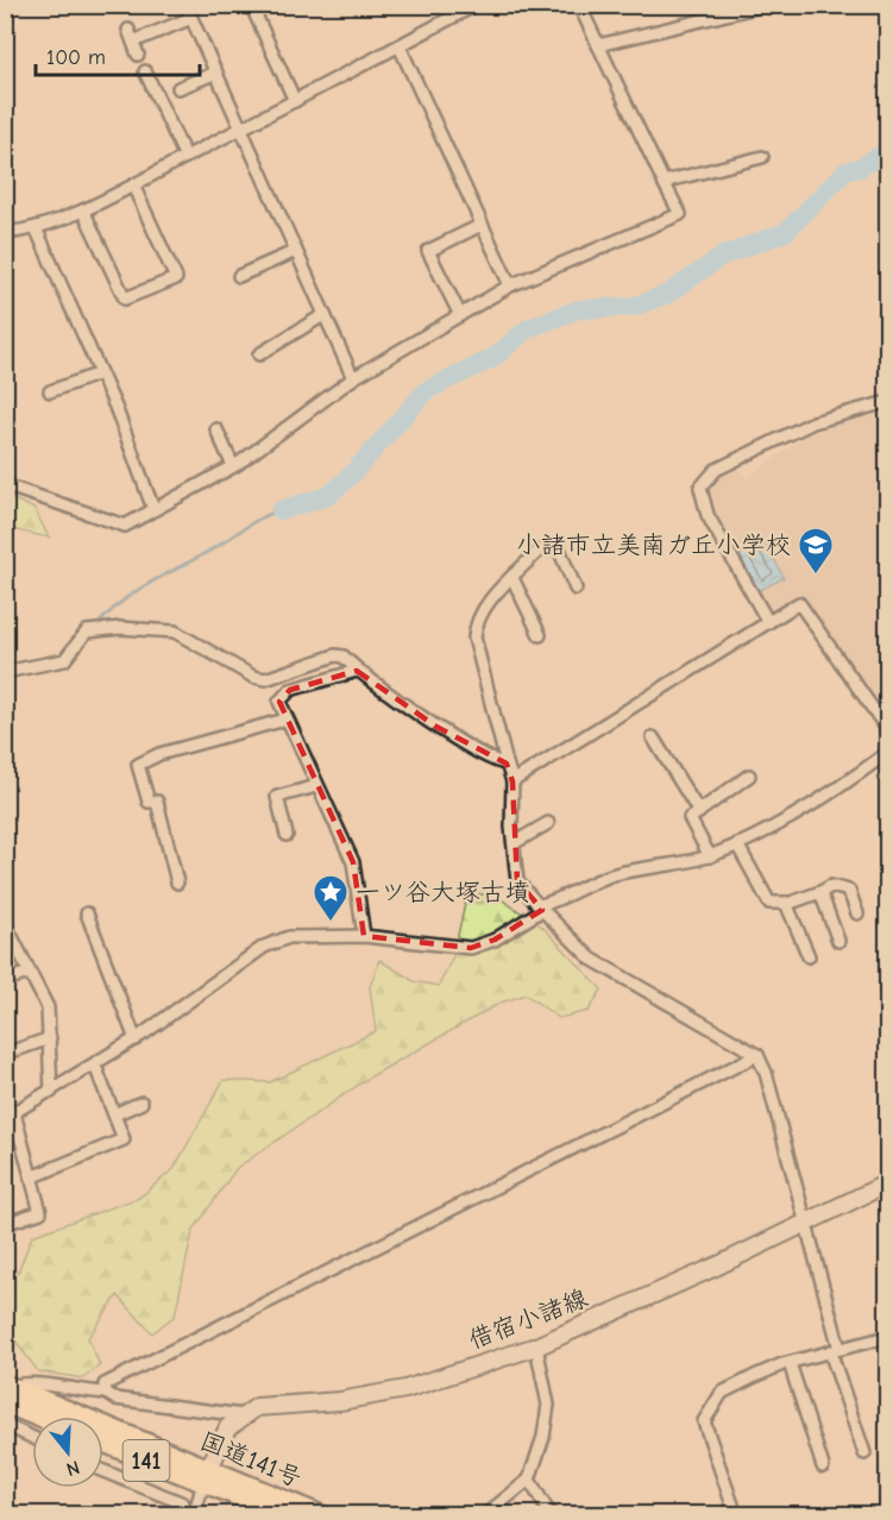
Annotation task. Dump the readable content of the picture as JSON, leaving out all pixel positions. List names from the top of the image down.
{
  "streets": {
    "highway": ["国道141号", "141"],
    "main road": ["借宿小諸線"]
  },
  "places": {
    "school or university": ["小諸市立美南ガ丘小学校"],
    "place": ["一ツ谷大塚古墳"]
  },
  "scale_bar": "100 m",
  "north": "bottom"
}
